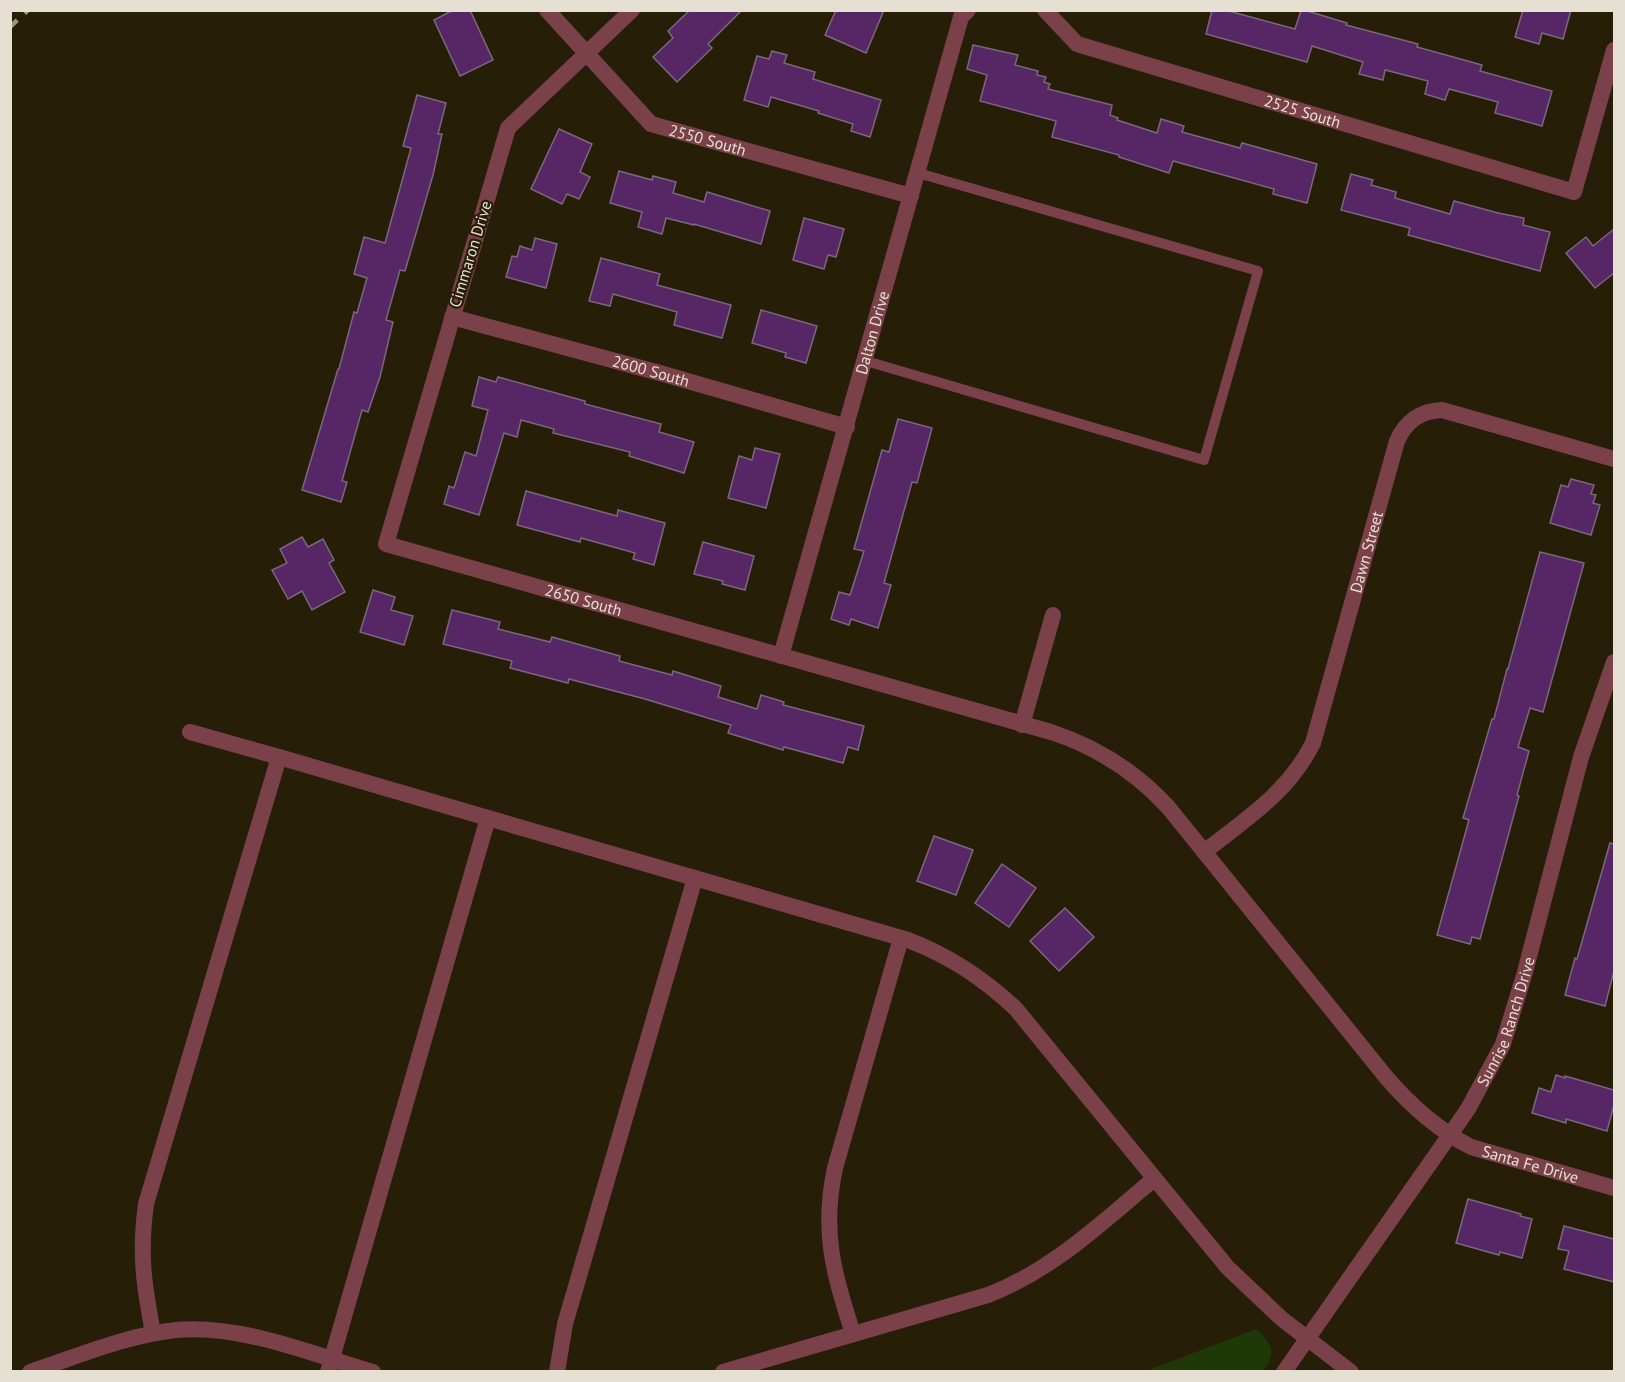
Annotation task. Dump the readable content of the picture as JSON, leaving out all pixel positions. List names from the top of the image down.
{
  "streets": {
    "street": [
      "2525 South",
      "2550 South",
      "Cimmaron Drive",
      "Dalton Drive",
      "2600 South",
      "Dawn Street",
      "2650 South",
      "Sunrise Ranch Drive",
      "Santa Fe Drive"
    ]
  },
  "crossings": [
    ["2550 South", "Cimmaron Drive"],
    ["2550 South", "Dalton Drive"],
    ["Cimmaron Drive", "2600 South"],
    ["Cimmaron Drive", "2650 South"],
    ["Dalton Drive", "2600 South"],
    ["Dalton Drive", "2650 South"],
    ["Dawn Street", "2650 South"],
    ["Dawn Street", "Santa Fe Drive"],
    ["2650 South", "Santa Fe Drive"],
    ["Sunrise Ranch Drive", "Santa Fe Drive"]
  ]
}
